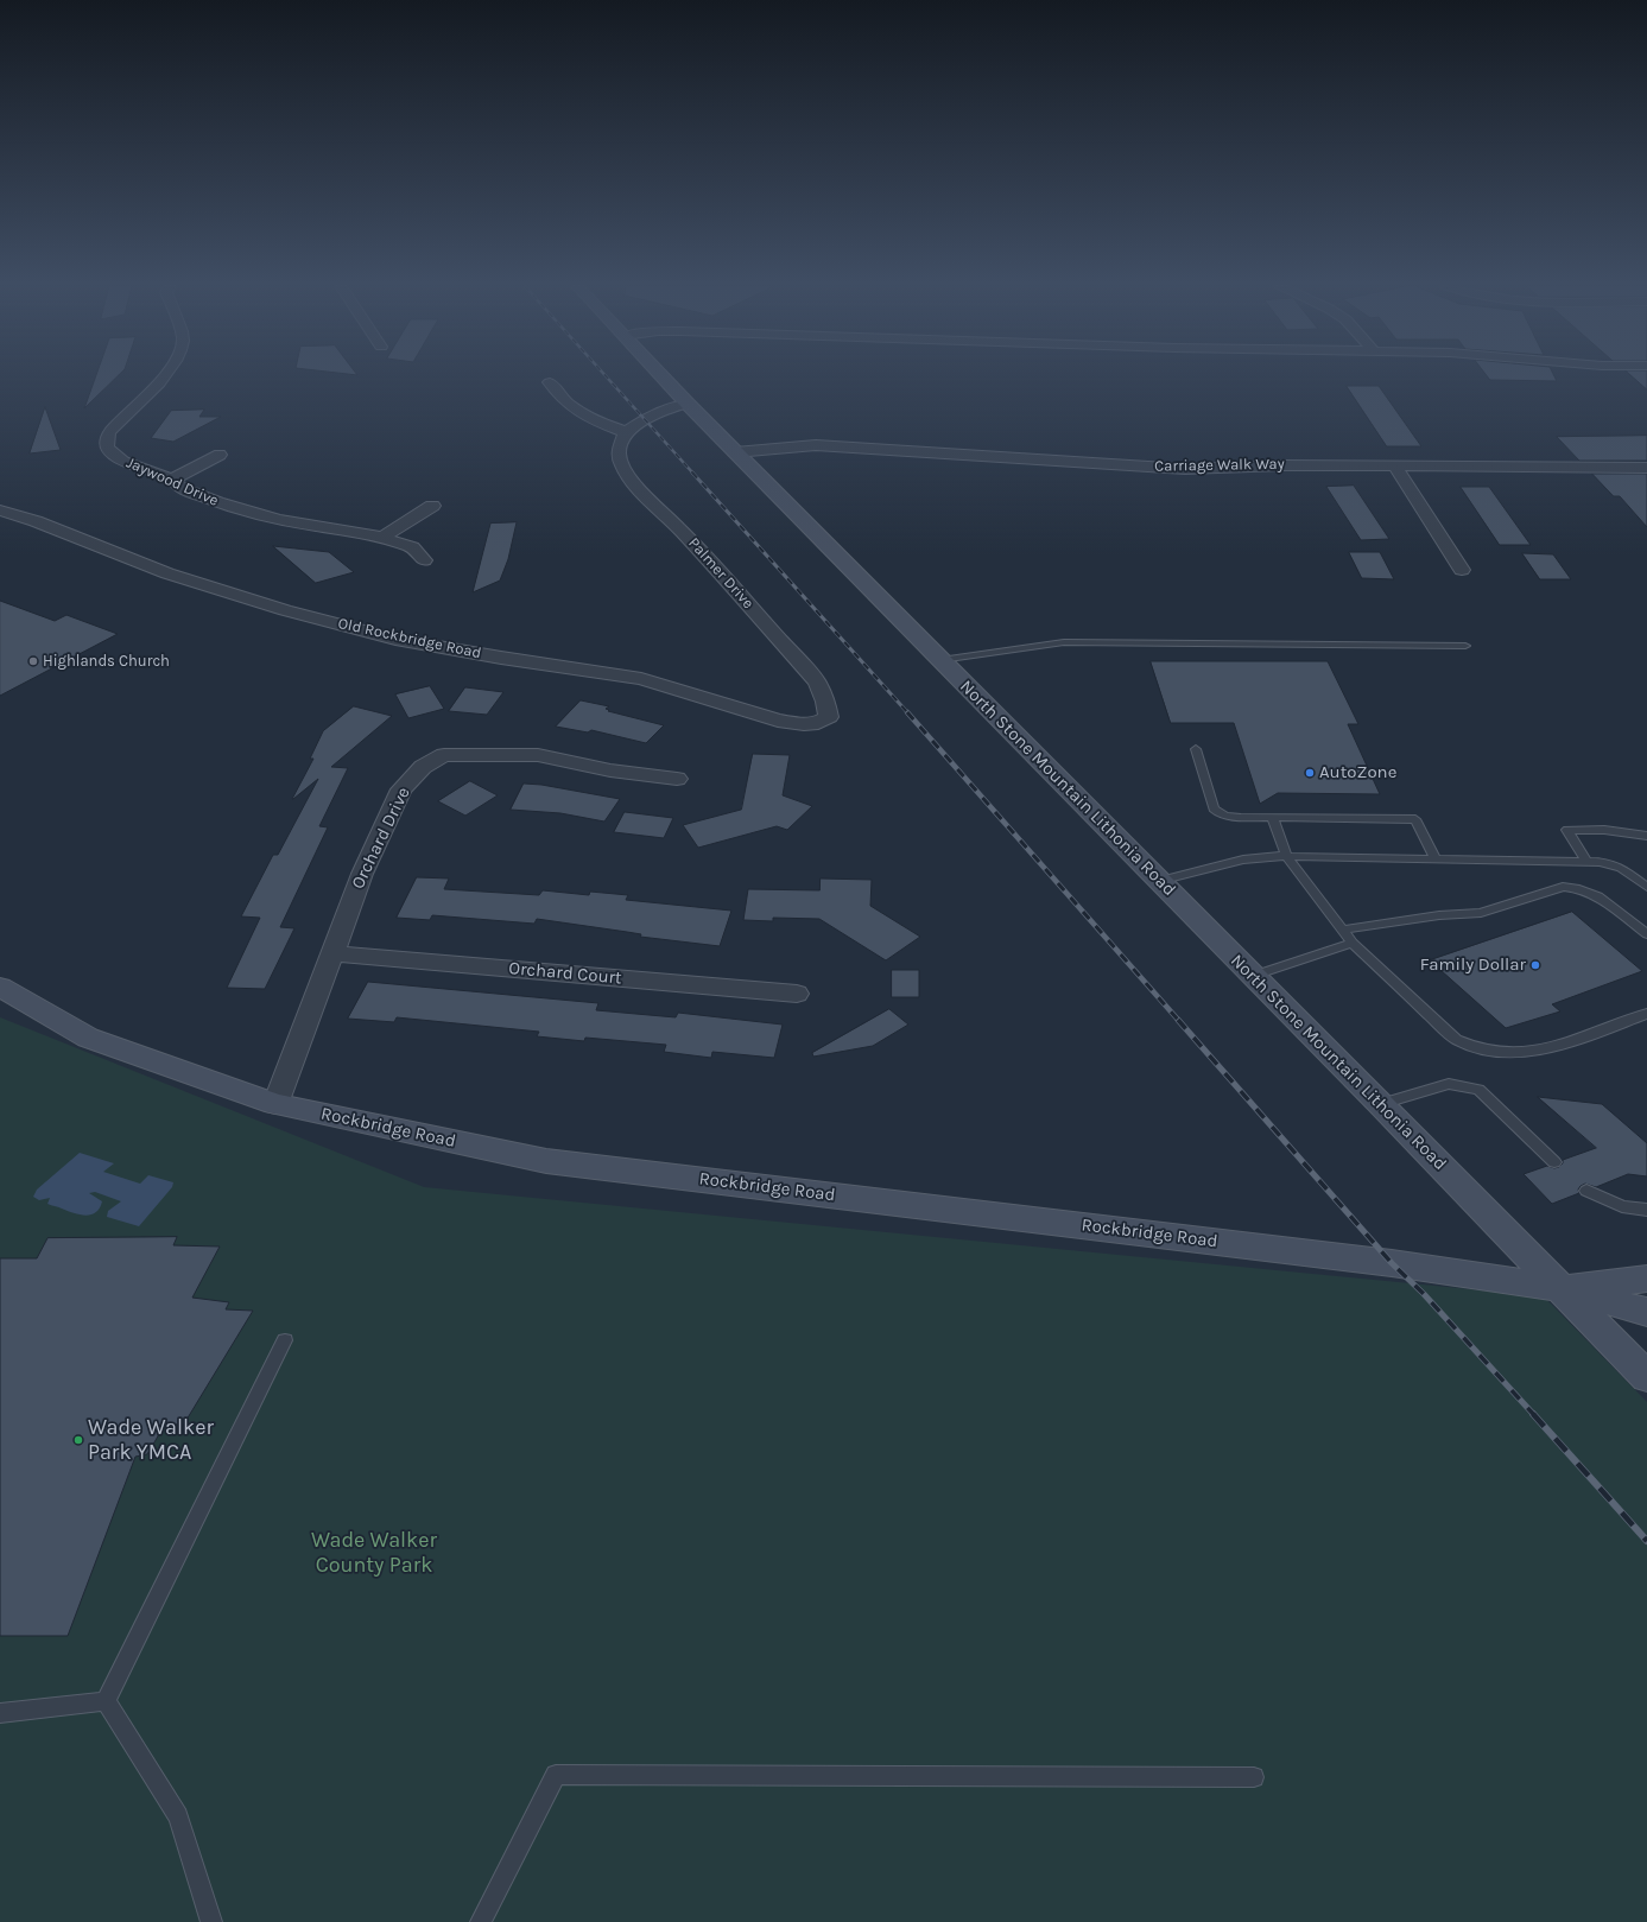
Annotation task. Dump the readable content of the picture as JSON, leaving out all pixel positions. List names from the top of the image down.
{
  "streets": {
    "main road": ["North Stone Mountain Lithonia Road", "Rockbridge Road"],
    "street": [
      "Carriage Walk Way",
      "Jaywood Drive",
      "Palmer Drive",
      "Old Rockbridge Road",
      "Orchard Drive",
      "Orchard Court"
    ]
  },
  "crossings": [
    ["Carriage Walk Way", "North Stone Mountain Lithonia Road"],
    ["Palmer Drive", "Old Rockbridge Road"],
    ["North Stone Mountain Lithonia Road", "Rockbridge Road"],
    ["Orchard Drive", "Orchard Court"],
    ["Orchard Drive", "Rockbridge Road"]
  ],
  "parks": ["Wade Walker County Park"],
  "places": [
    "Highlands Church",
    "AutoZone",
    "Family Dollar",
    "Wade Walker Park YMCA"
  ]
}
